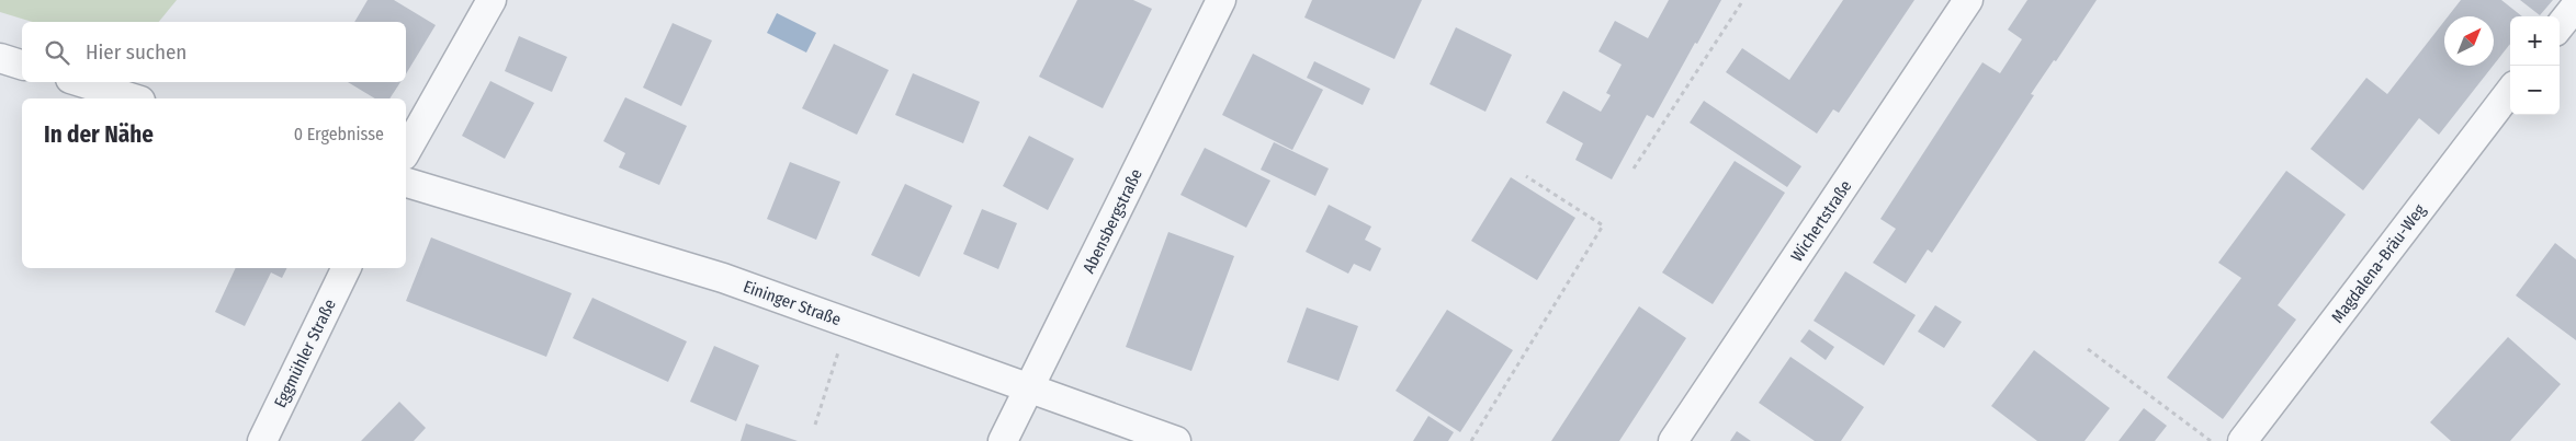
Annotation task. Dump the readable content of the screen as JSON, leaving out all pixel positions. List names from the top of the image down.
{
  "streets": {
    "street": [
      "Abensbergstraße",
      "Wichertstraße",
      "Magdalena-Bräu-Weg",
      "Eininger Straße",
      "Eggmühler Straße"
    ]
  },
  "crossings": [
    ["Abensbergstraße", "Eininger Straße"]
  ],
  "north": "top right",
  "page": {
    "map_buttons": ["+", "−"],
    "search": "Hier suchen",
    "heading": ["In der Nähe", "0 Ergebnisse"]
  }
}
